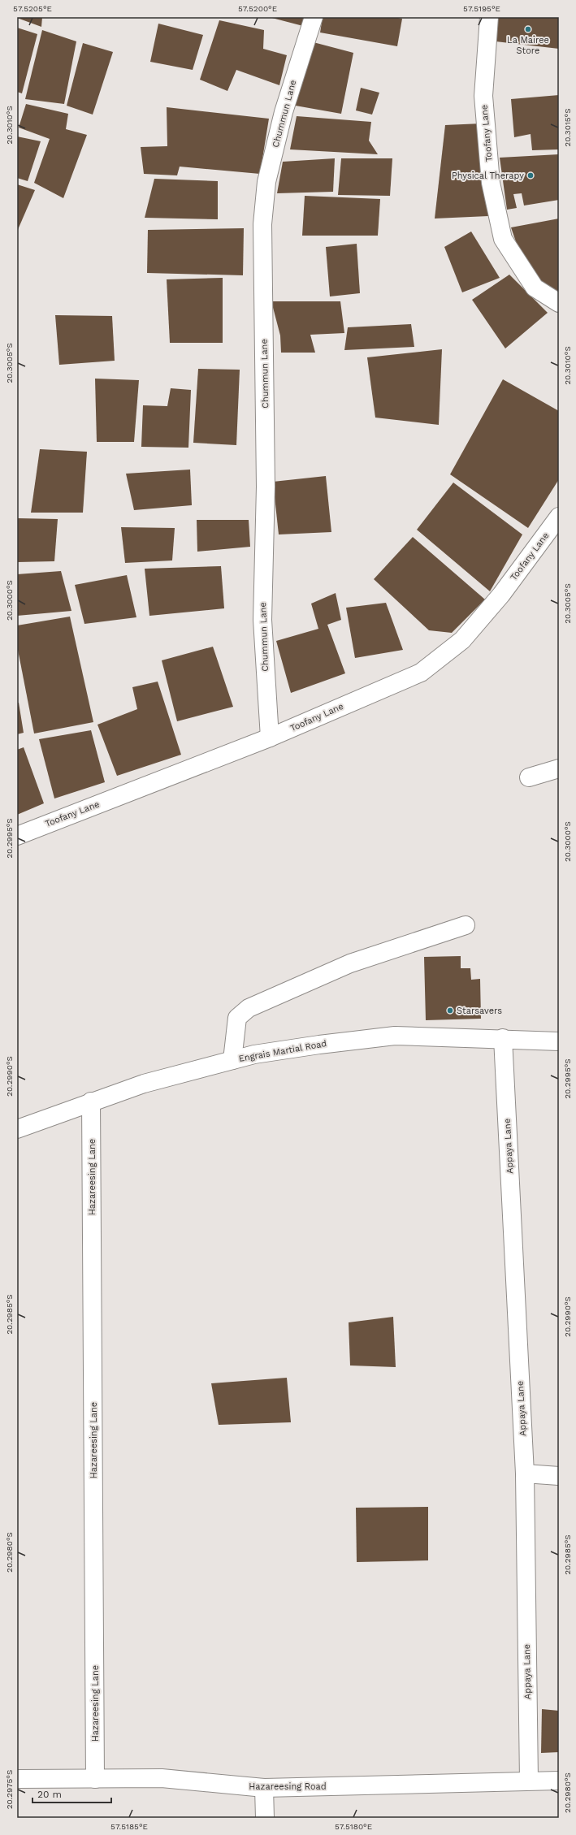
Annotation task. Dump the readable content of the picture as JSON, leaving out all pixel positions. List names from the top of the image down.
{
  "streets": {
    "street": [
      "Chummun Lane",
      "Toofany Lane",
      "Engrais Martial Road",
      "Appaya Lane",
      "Hazareesing Lane",
      "Hazareesing Road"
    ]
  },
  "crossings": [
    ["Chummun Lane", "Toofany Lane"],
    ["Engrais Martial Road", "Appaya Lane"],
    ["Engrais Martial Road", "Hazareesing Lane"],
    ["Appaya Lane", "Hazareesing Road"],
    ["Hazareesing Lane", "Hazareesing Road"]
  ],
  "places": ["La Mairee Store", "Physical Therapy", "Starsavers"],
  "scale_bar": "20 m",
  "coordinates": [
    "57.5205°E",
    "57.5200°E",
    "57.5195°E",
    "20.3010°S",
    "20.3015°S",
    "20.3005°S",
    "20.3000°S",
    "20.2995°S",
    "20.2990°S",
    "20.2985°S",
    "20.2980°S",
    "20.2975°S",
    "57.5185°E",
    "57.5180°E"
  ]
}
